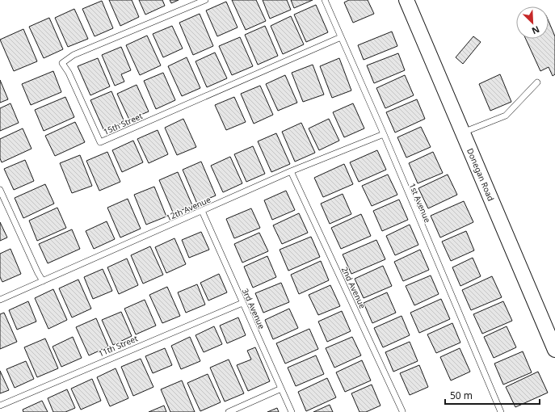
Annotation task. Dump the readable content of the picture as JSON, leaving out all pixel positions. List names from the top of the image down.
{
  "streets": {
    "street": ["Donegan Road"],
    "lane": [
      "15th Street",
      "1st Avenue",
      "12th Avenue",
      "2nd Avenue",
      "3rd Avenue",
      "11th Street"
    ]
  },
  "crossings": [
    ["15th Street", "1st Avenue"],
    ["1st Avenue", "12th Avenue"],
    ["12th Avenue", "2nd Avenue"],
    ["12th Avenue", "3rd Avenue"],
    ["3rd Avenue", "11th Street"]
  ],
  "scale_bar": "50 m",
  "north": "bottom right"
}
